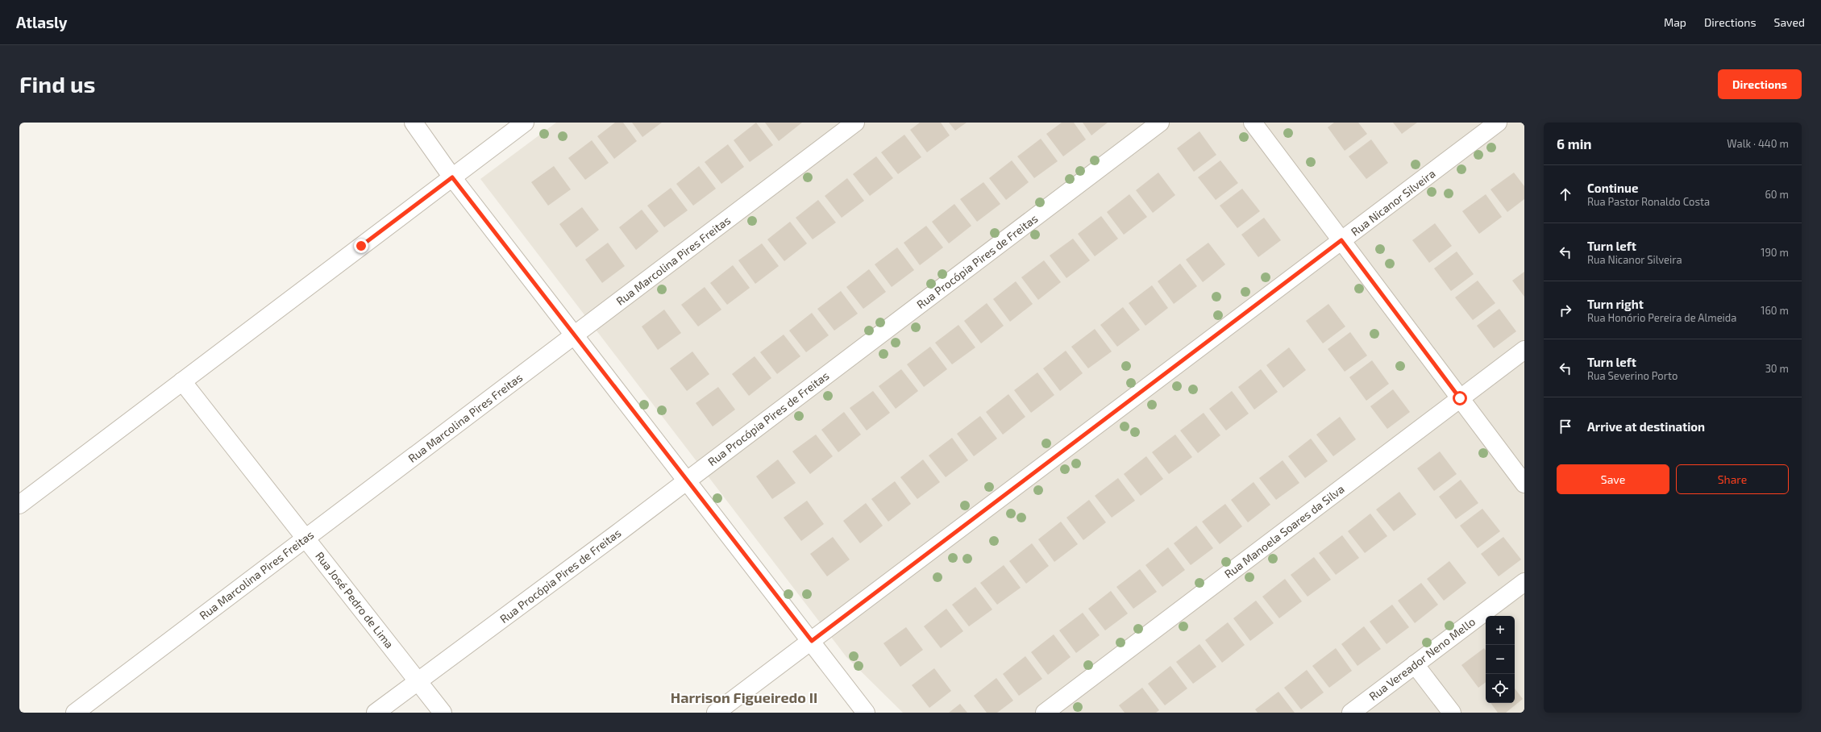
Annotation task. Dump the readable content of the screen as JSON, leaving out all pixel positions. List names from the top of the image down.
{
  "streets": {
    "street": [
      "Rua Nicanor Silveira",
      "Rua Marcolina Pires Freitas",
      "Rua Procópia Pires de Freitas",
      "Rua Manoela Soares da Silva",
      "Rua José Pedro de Lima",
      "Rua Vereador Neno Mello"
    ]
  },
  "crossings": [
    ["Rua Marcolina Pires Freitas", "Rua José Pedro de Lima"],
    ["Rua Procópia Pires de Freitas", "Rua José Pedro de Lima"]
  ],
  "districts": ["Harrison Figueiredo II"],
  "page": {
    "header": "Atlasly",
    "nav": ["Map", "Directions", "Saved"],
    "buttons": [
      "Directions",
      ["Save", "Share"]
    ],
    "title": "Find us",
    "heading": ["6 min", "Walk · 440 m"],
    "list": [
      ["Continue", "Rua Pastor Ronaldo Costa", "60 m"],
      ["Turn left", "Rua Nicanor Silveira", "190 m"],
      ["Turn right", "Rua Honório Pereira de Almeida", "160 m"],
      ["Turn left", "Rua Severino Porto", "30 m"],
      "Arrive at destination"
    ],
    "map_buttons": ["+", "−"]
  }
}
